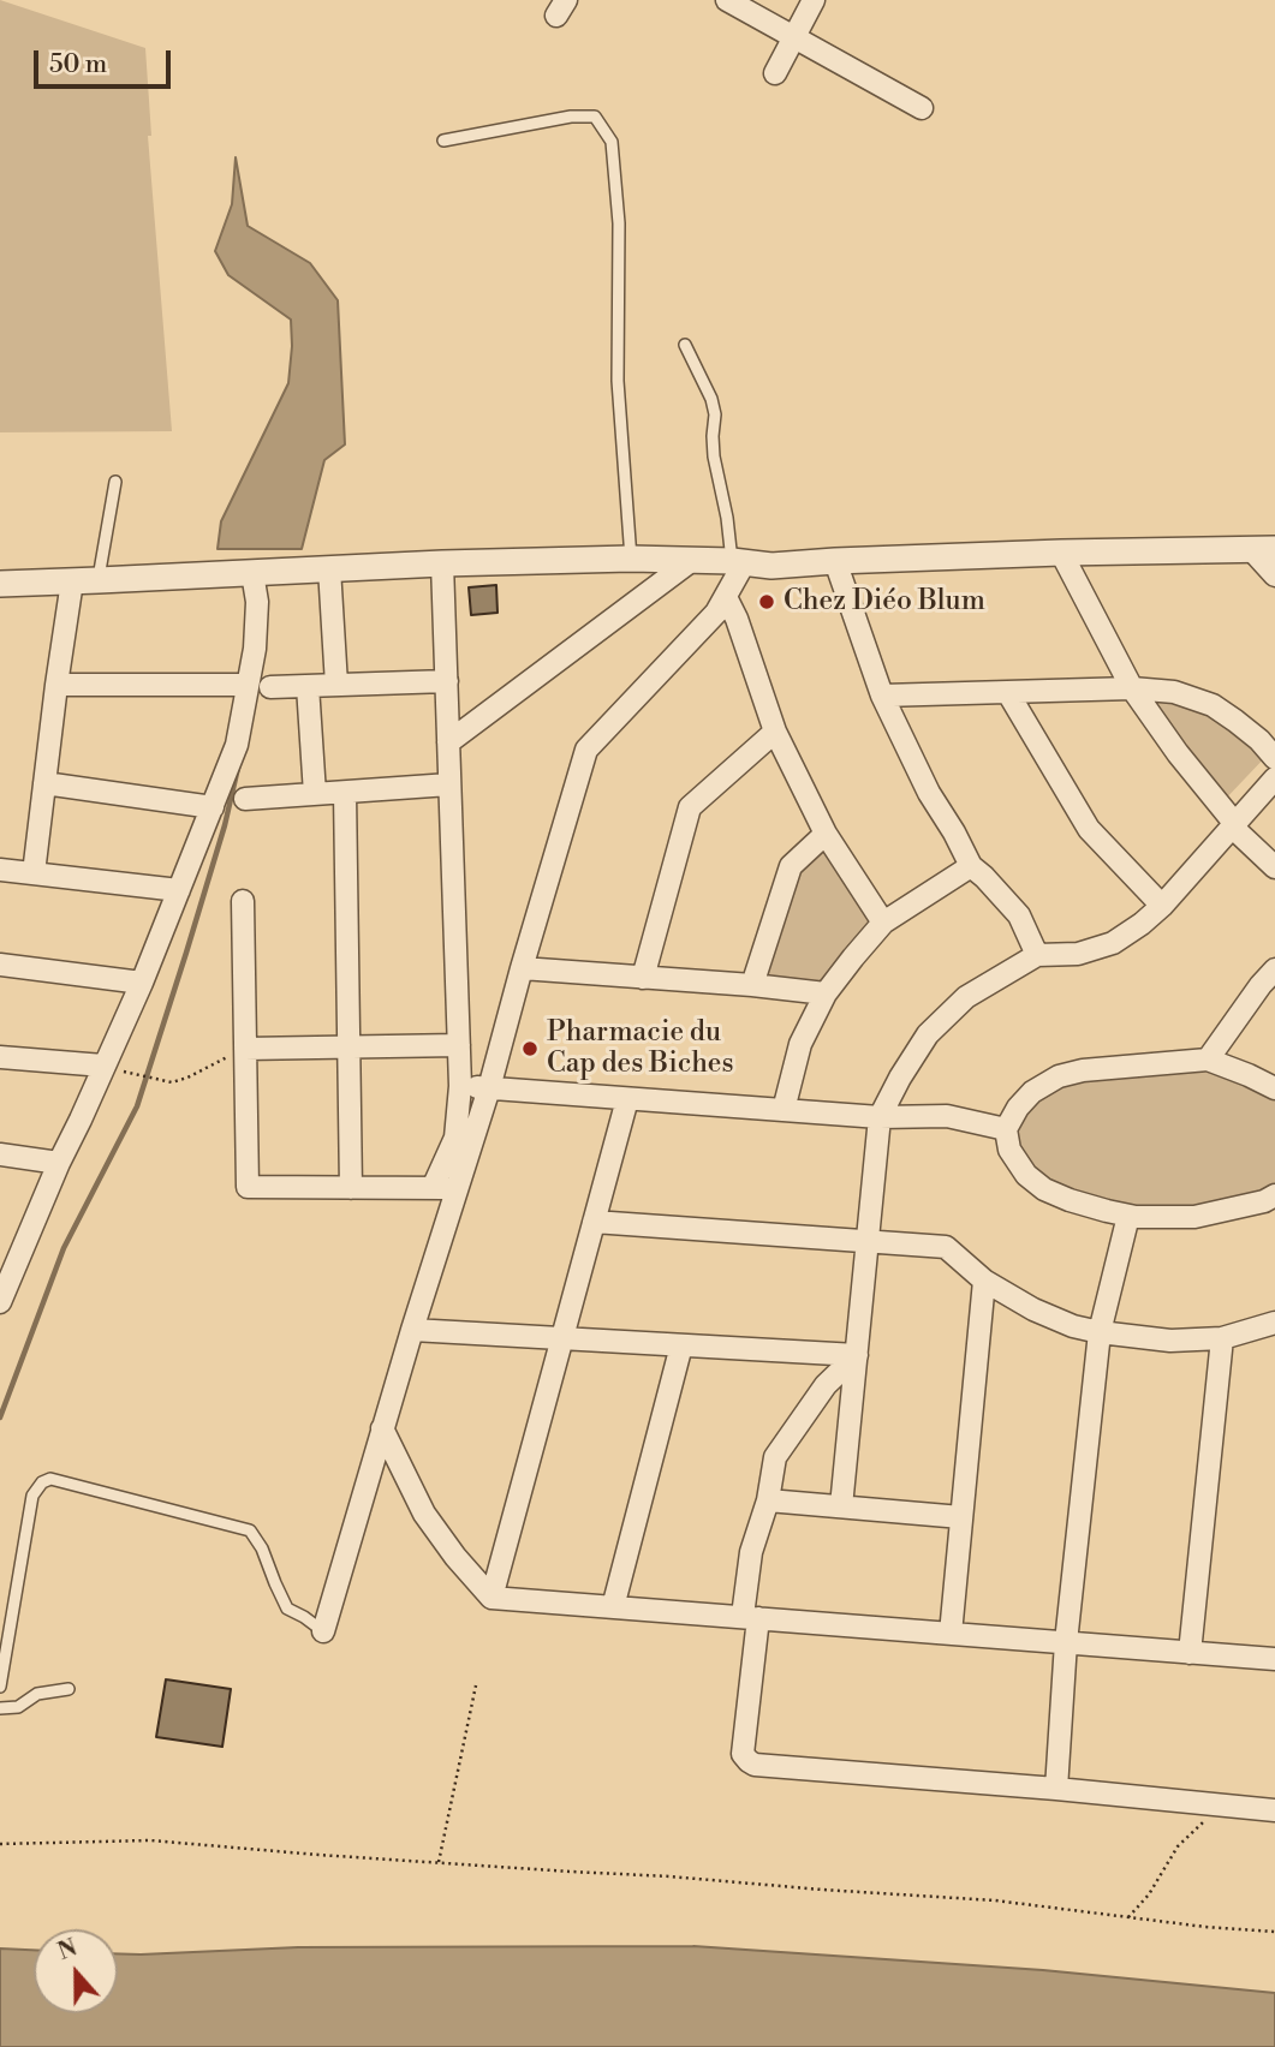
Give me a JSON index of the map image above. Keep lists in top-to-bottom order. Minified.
{"places":["Chez Diéo Blum","Pharmacie du Cap des Biches"],"scale_bar":"50 m","north":"top"}
